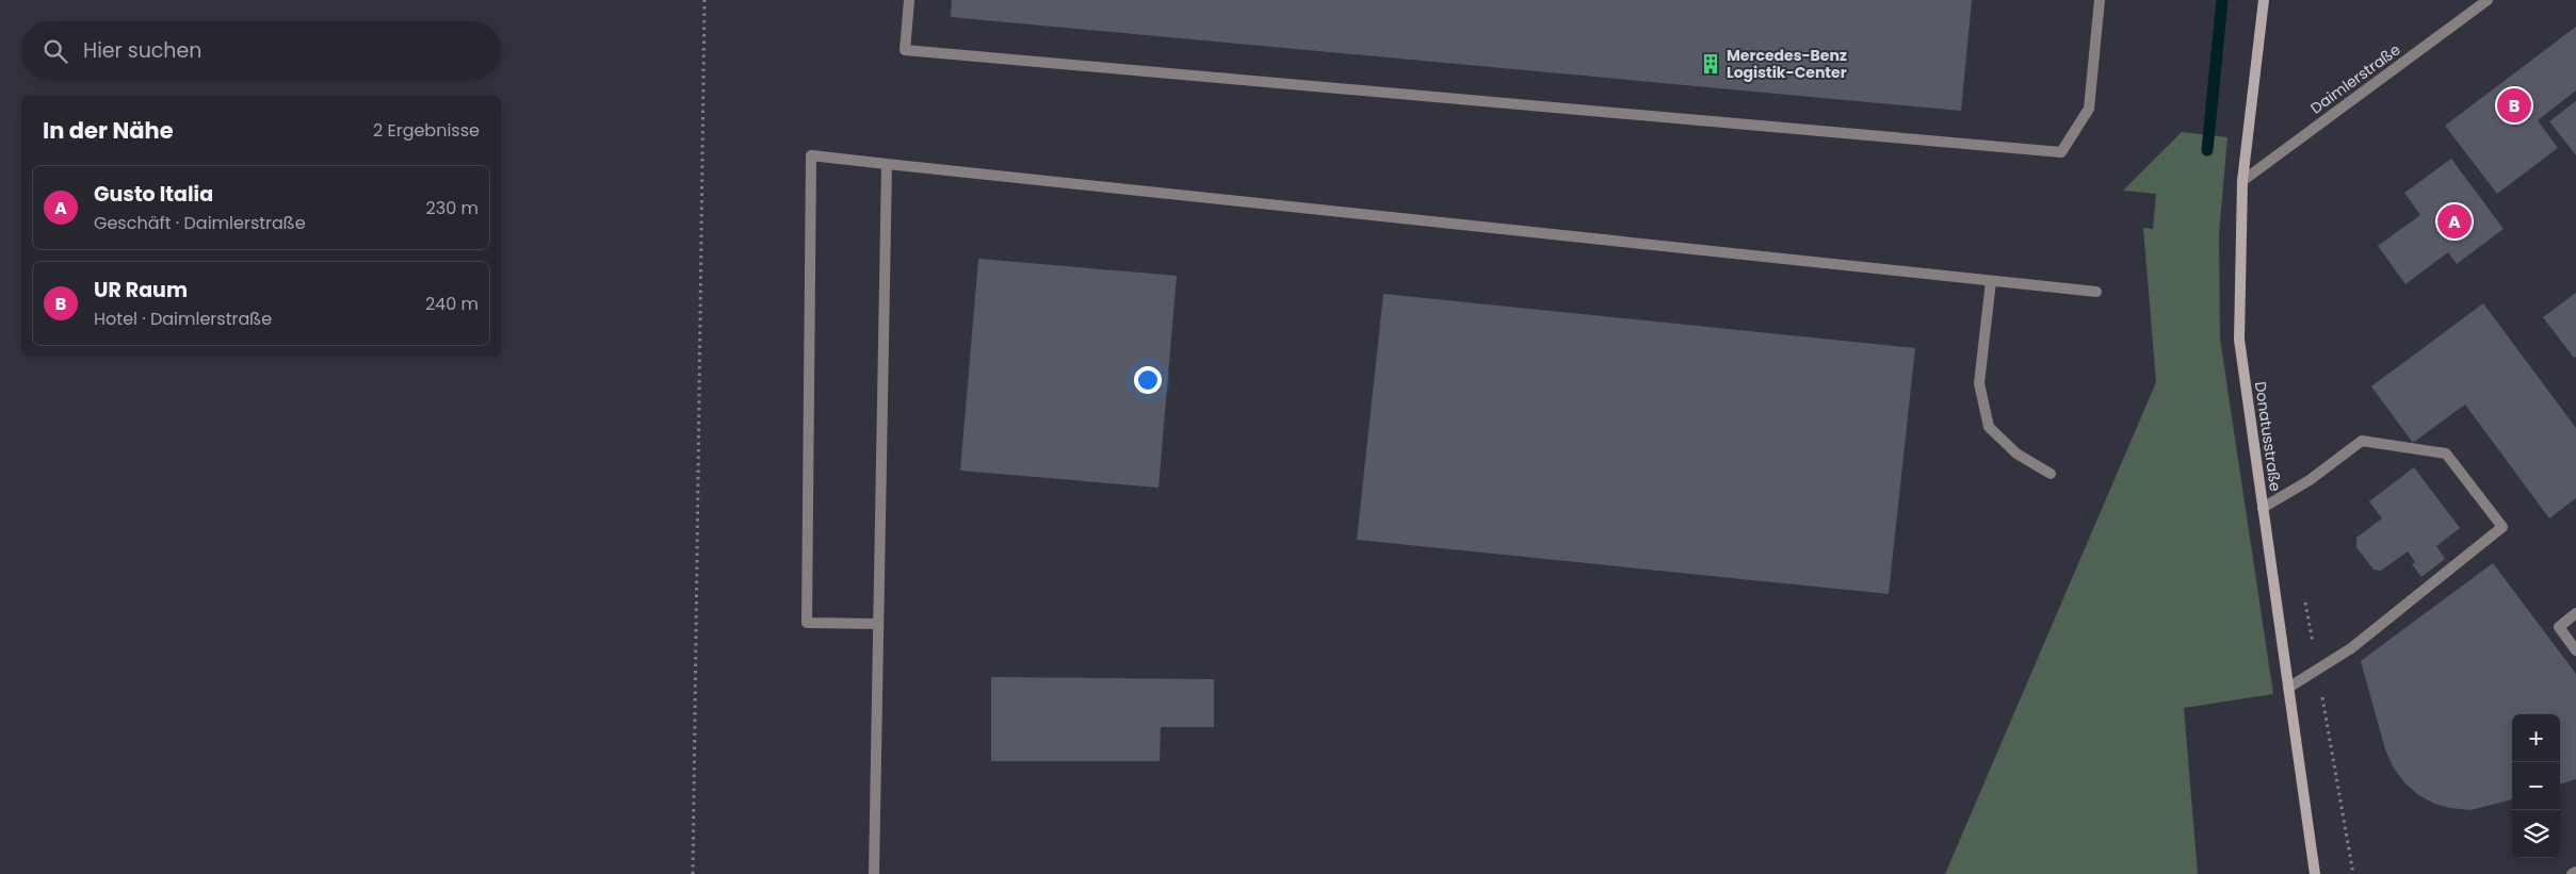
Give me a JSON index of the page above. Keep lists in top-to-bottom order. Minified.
{"streets":{"street":["Daimlerstraße","Donatusstraße"]},"crossings":[["Daimlerstraße","Donatusstraße"]],"places":{"building":["Mercedes-Benz Logistik-Center"]},"page":{"search":"Hier suchen","pins":["B","A"],"heading":["In der Nähe","2 Ergebnisse"],"list":[{"mark":"A","name":"Gusto Italia","note":"Geschäft · Daimlerstraße","value":"230 m"},{"mark":"B","name":"UR Raum","note":"Hotel · Daimlerstraße","value":"240 m"}],"map_buttons":["+","−"]}}
